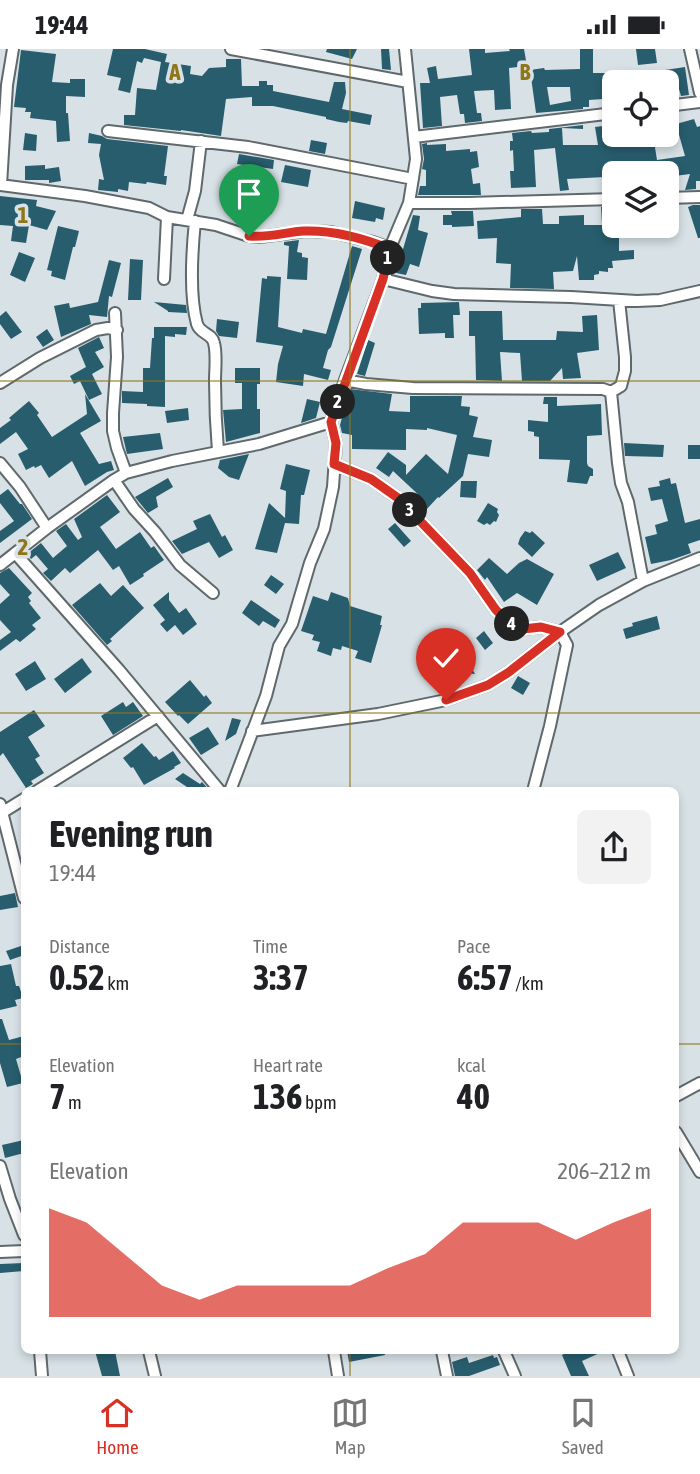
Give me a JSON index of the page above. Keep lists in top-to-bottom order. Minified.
{"page":{"status":"19:44","pins":["1","2","3","4"],"heading":["Evening run","19:44"],"stats":[["Distance","0.52 km"],["Time","3:37"],["Pace","6:57 /km"],["Elevation","7 m"],["Heart rate","136 bpm"],["kcal","40"]],"chart":["Elevation","206–212 m"],"tabs":["Home","Map","Saved"]},"grid":{"columns":["A","B"],"rows":["1","2"]}}
